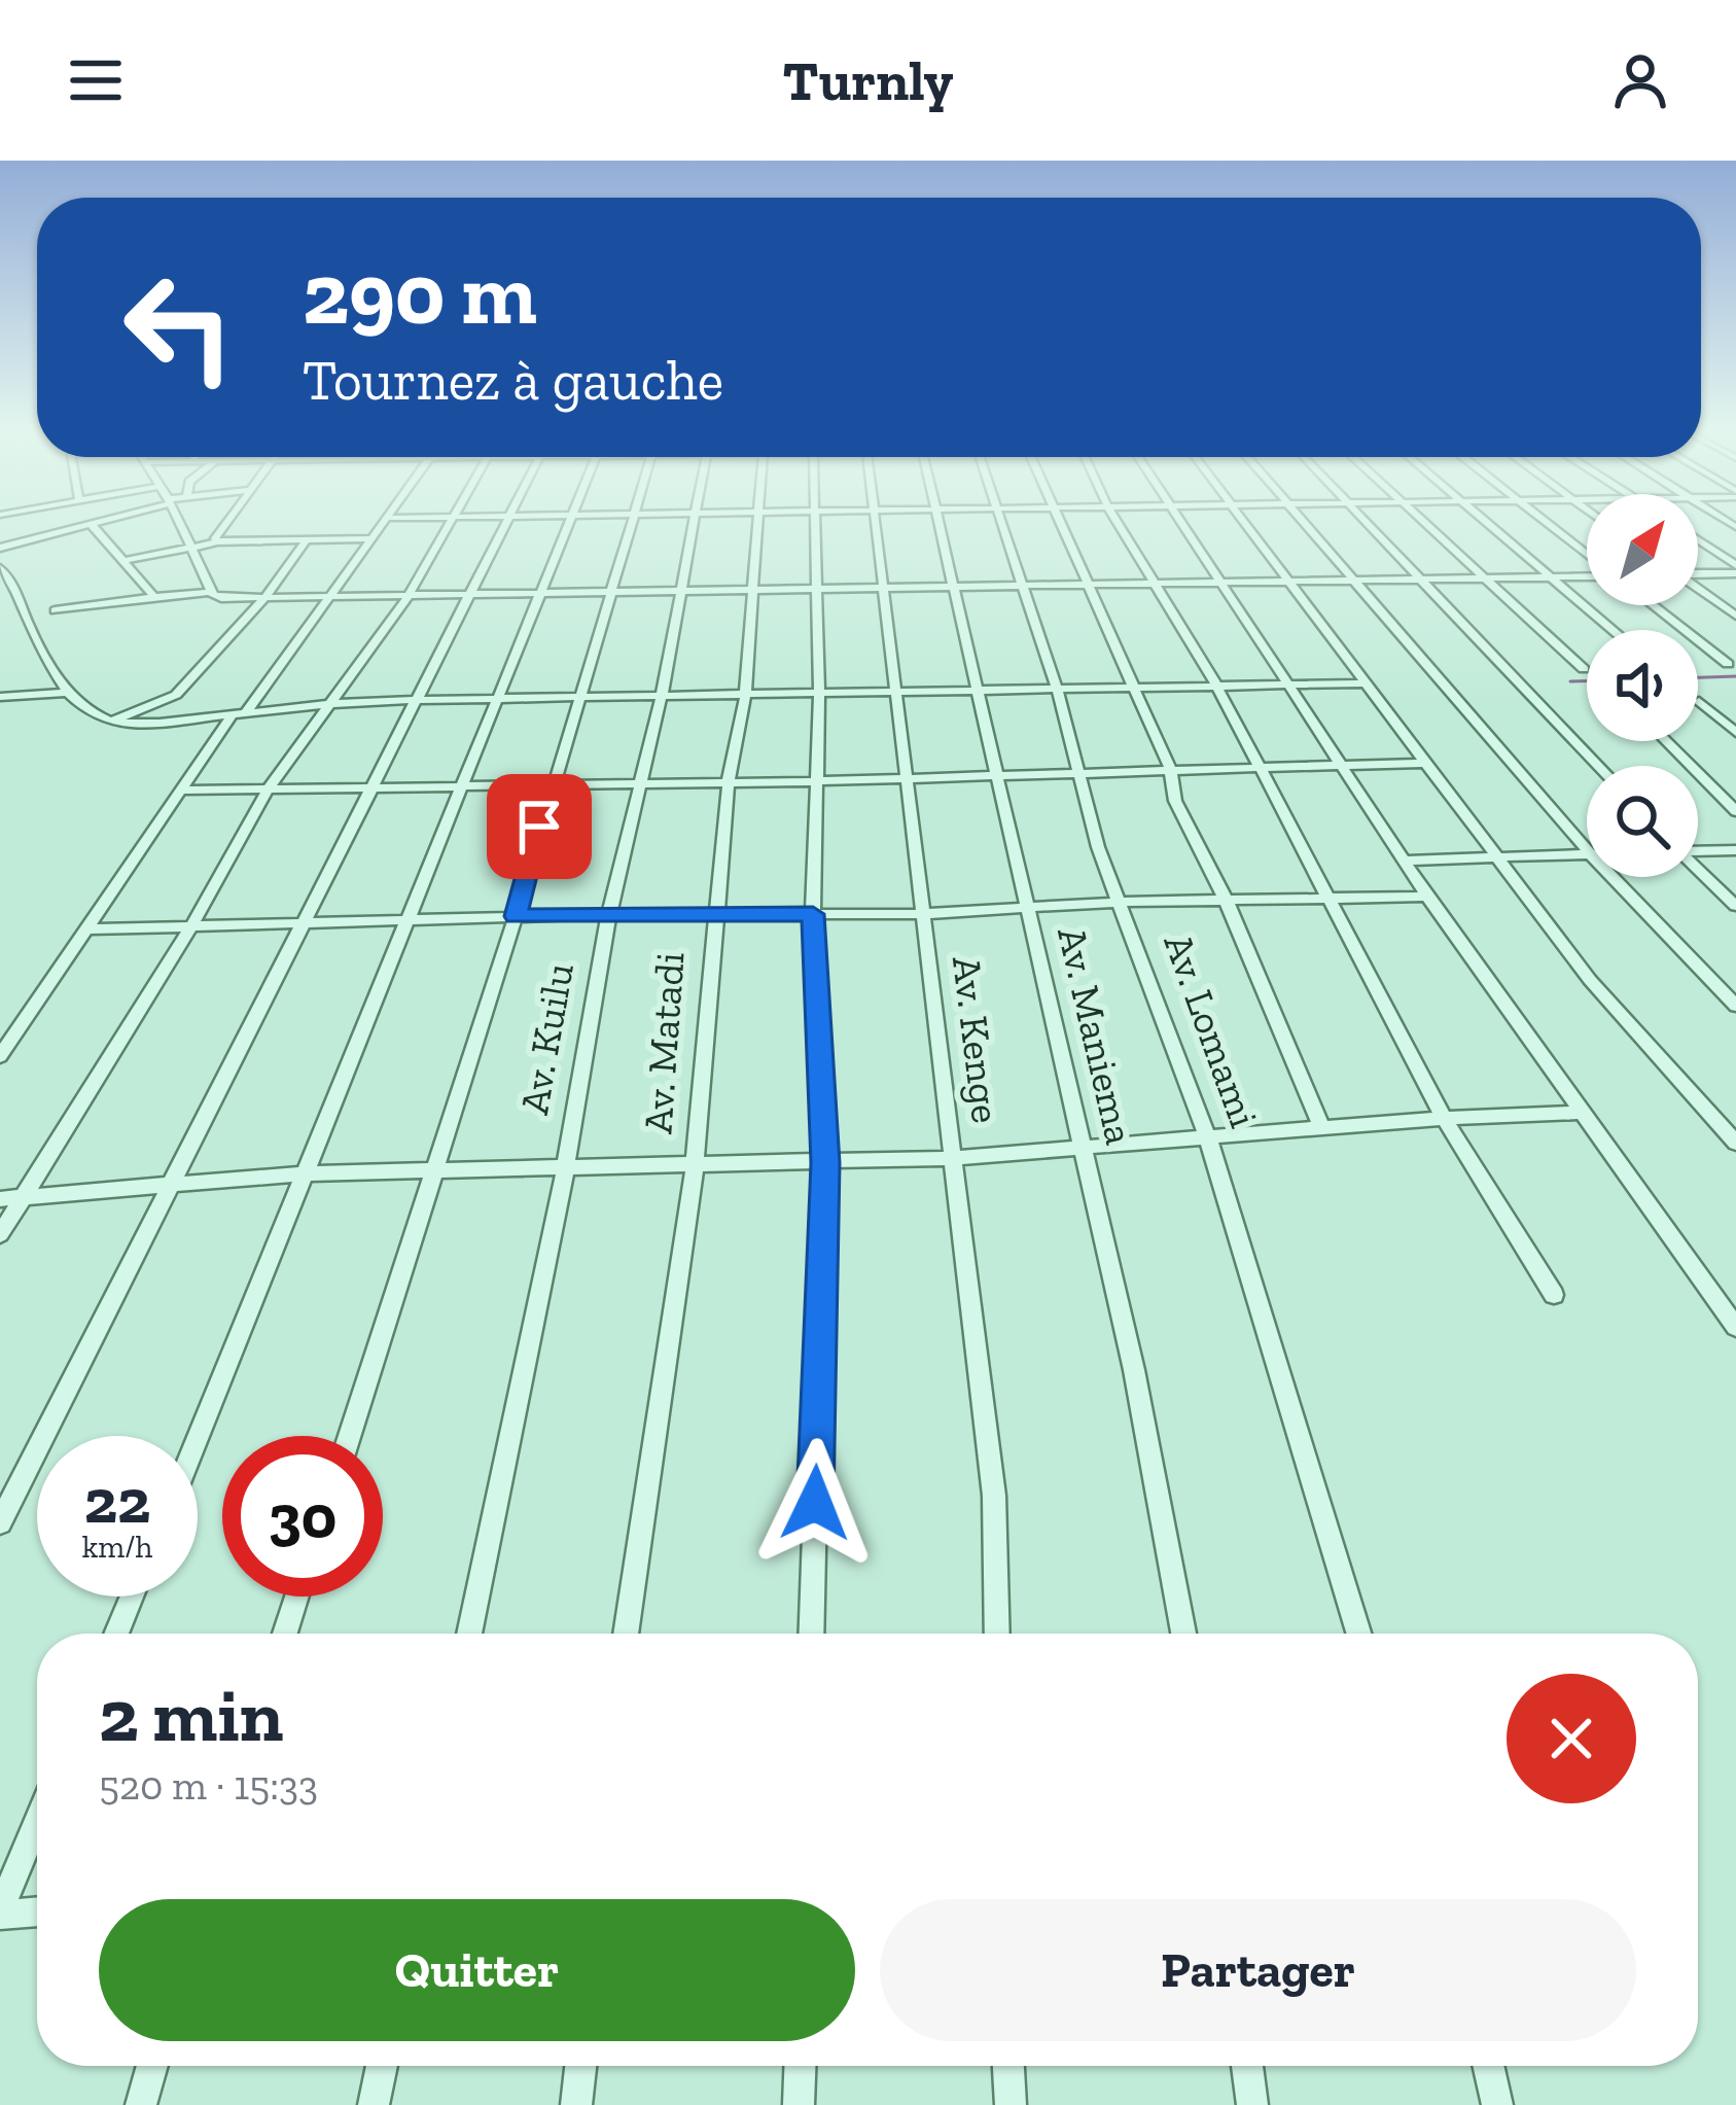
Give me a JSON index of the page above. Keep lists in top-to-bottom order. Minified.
{"streets":{"street":["Av. Lomami","Av. Maniema","Av. Kuilu","Av. Kenge","Av. Matadi"]},"north":"top right","page":{"header":"Turnly","turn":["290 m","Tournez à gauche"],"speed":"22 km/h","limit":"30","heading":["2 min","520 m · 15:33"],"buttons":["Quitter","Partager"]}}
